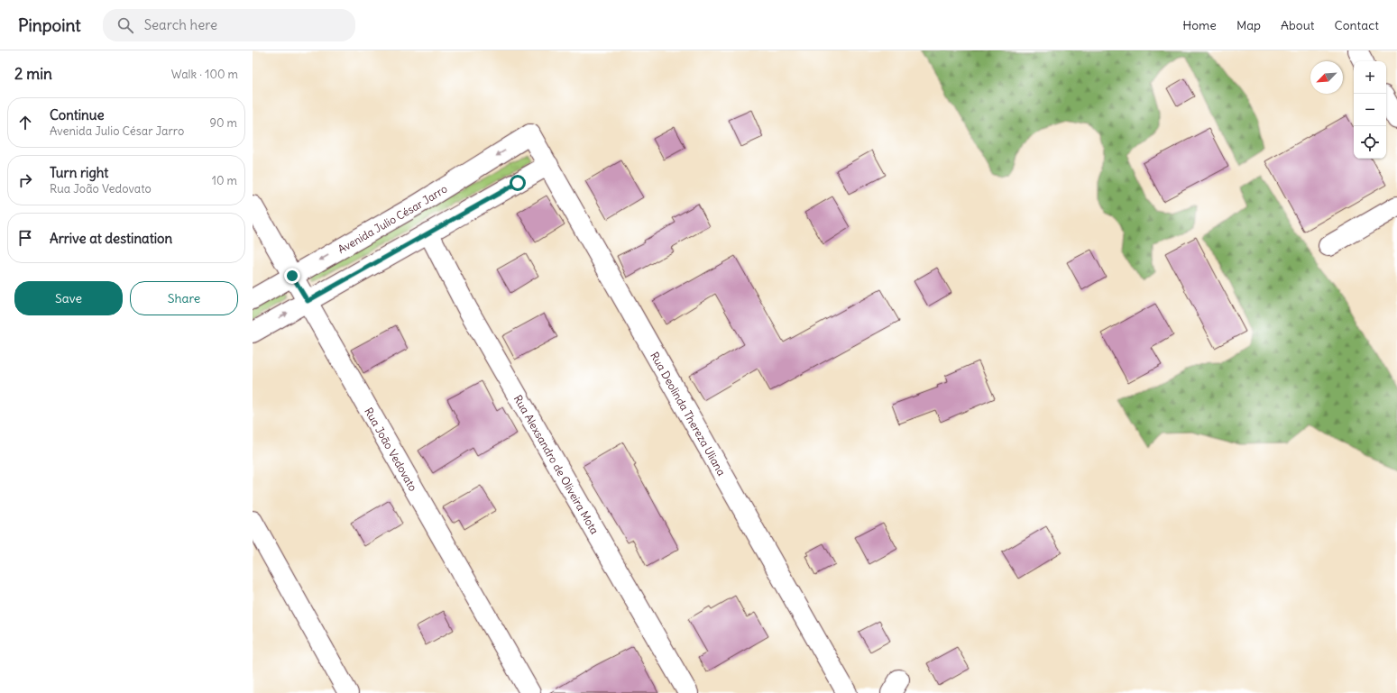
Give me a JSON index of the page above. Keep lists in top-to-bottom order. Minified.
{"streets":{"street":["Avenida Julio César Jarro","Rua Deolinda Thereza Uliana","Rua João Vedovato","Rua Alexsandro de Oliveira Mota"]},"crossings":[["Avenida Julio César Jarro","Rua Deolinda Thereza Uliana"],["Avenida Julio César Jarro","Rua João Vedovato"]],"north":"bottom left","page":{"header":"Pinpoint","search":"Search here","nav":["Home","Map","About","Contact"],"heading":["2 min","Walk · 100 m"],"map_buttons":["+","−"],"list":[["Continue","Avenida Julio César Jarro","90 m"],["Turn right","Rua João Vedovato","10 m"],"Arrive at destination"],"buttons":["Save","Share"]}}
